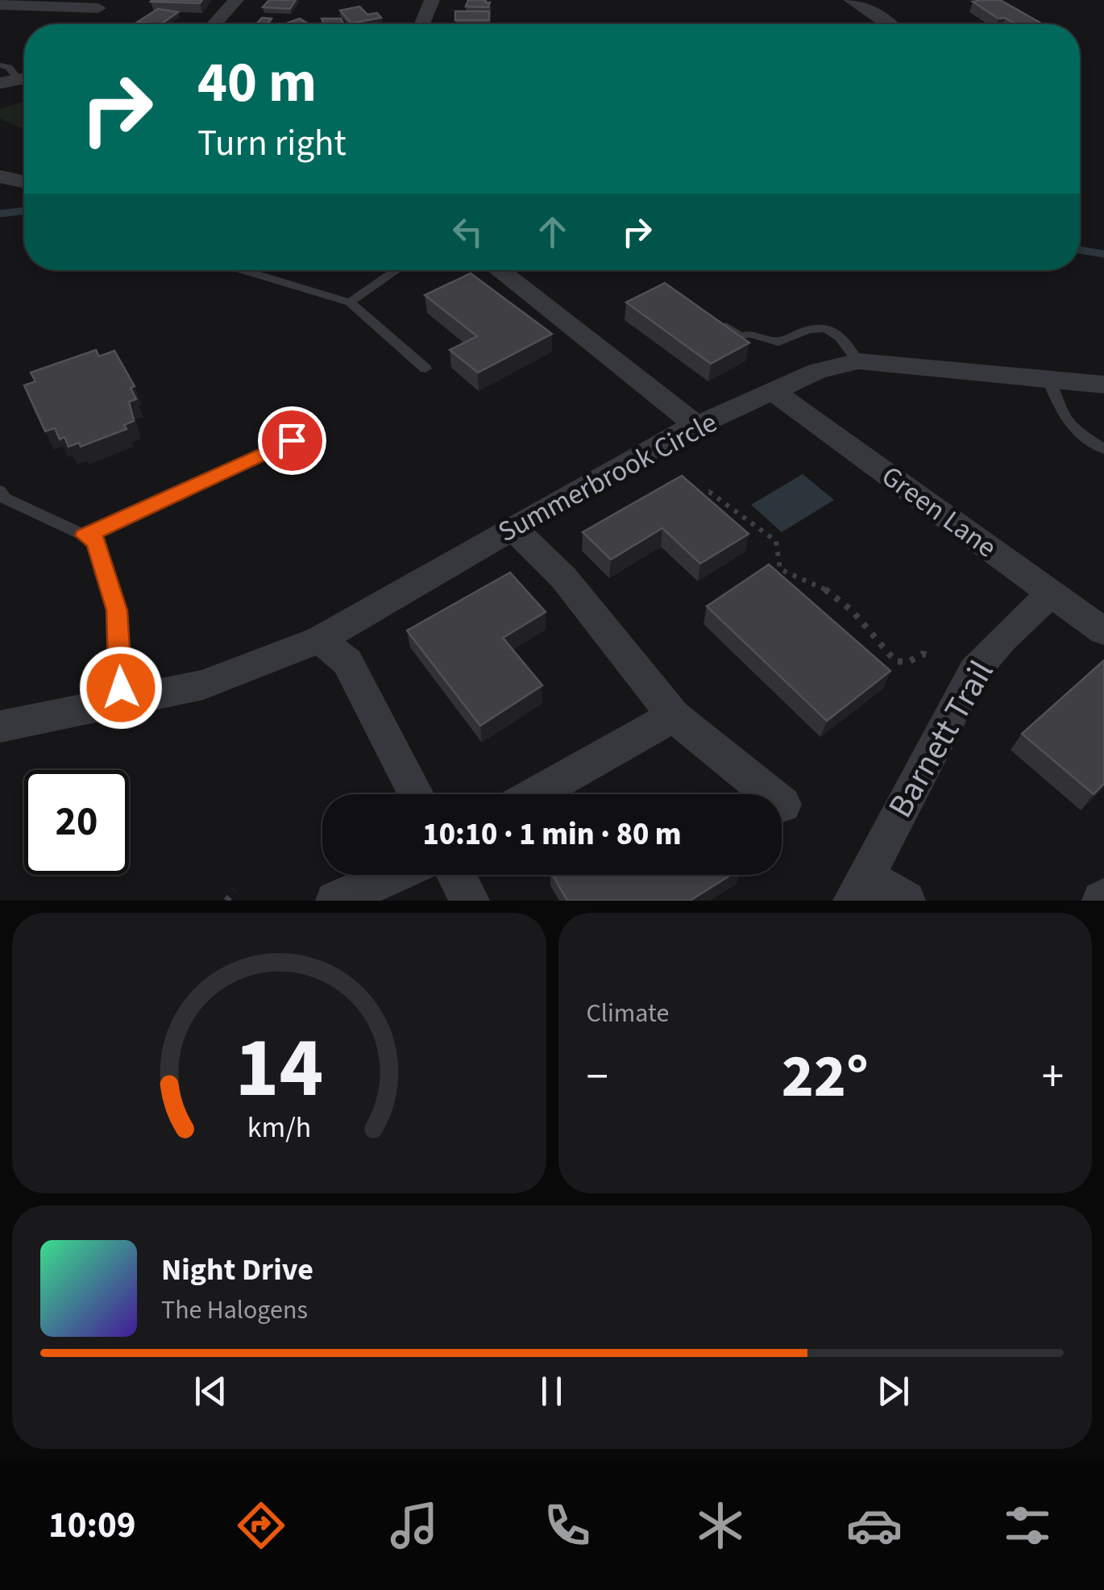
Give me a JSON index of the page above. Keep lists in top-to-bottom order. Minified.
{"streets":{"street":["Summerbrook Circle","Green Lane","Barnett Trail"]},"crossings":[["Summerbrook Circle","Green Lane"],["Green Lane","Barnett Trail"]],"page":{"turn":["40 m","Turn right"],"limit":"20","trip":"10:10 · 1 min · 80 m","tile":"Climate","heat":["−","22°","+"],"song":["Night Drive","The Halogens"],"tabs":"10:09","gauge":["14","km/h"]}}
